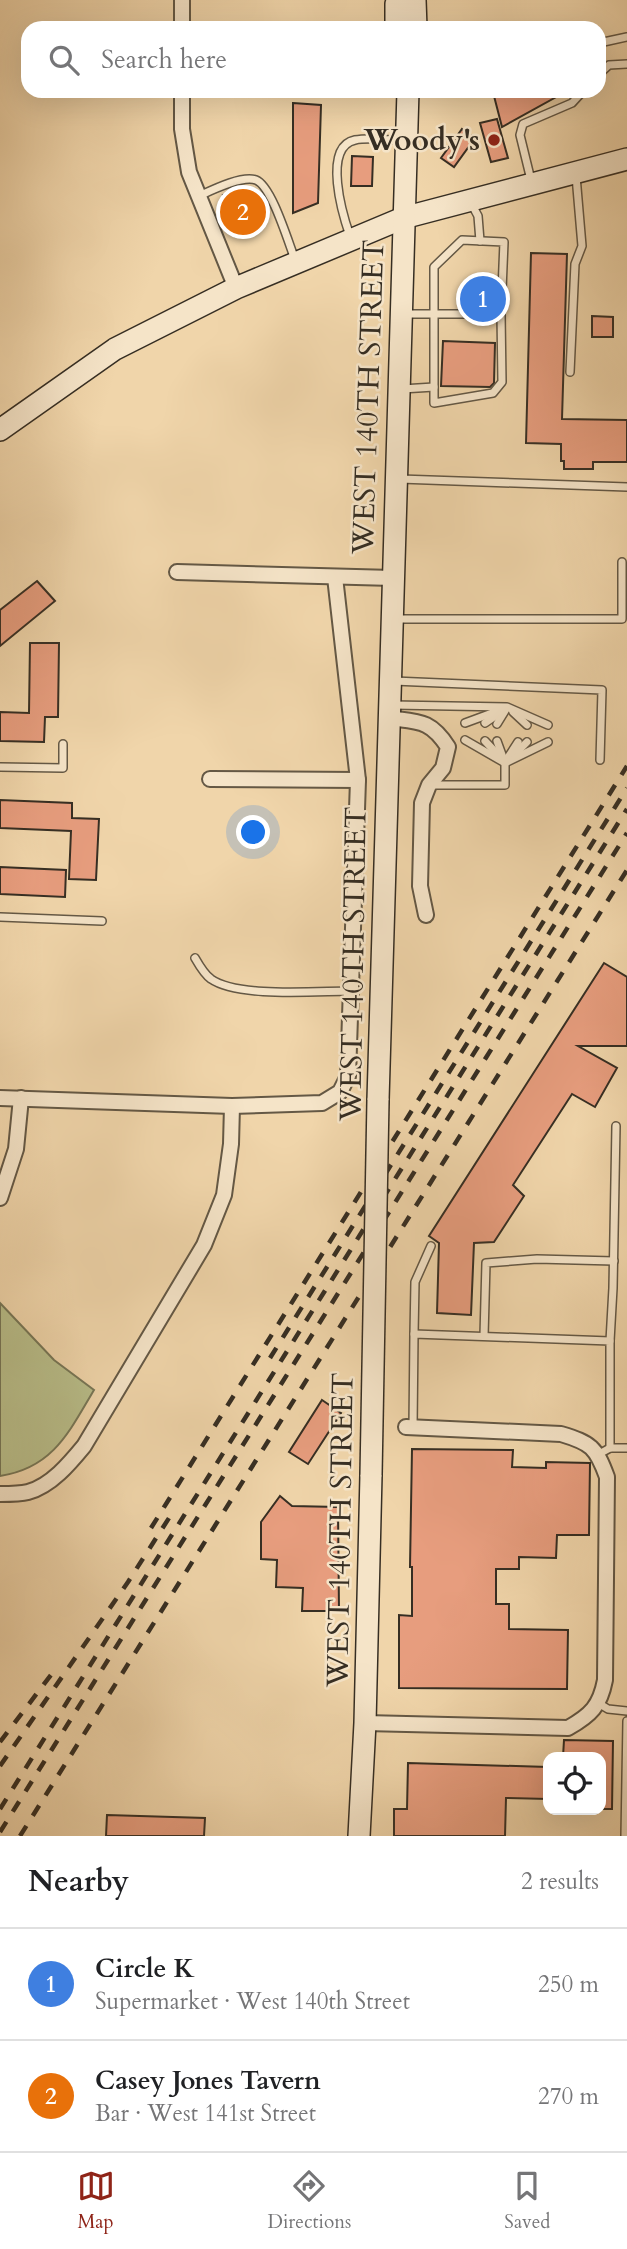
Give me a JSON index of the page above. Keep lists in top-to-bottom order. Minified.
{"streets":{"main road":["WEST 140TH STREET"]},"places":["Woody's"],"page":{"search":"Search here","pins":["2","1"],"heading":["Nearby","2 results"],"list":[{"mark":"1","name":"Circle K","note":"Supermarket · West 140th Street","value":"250 m"},{"mark":"2","name":"Casey Jones Tavern","note":"Bar · West 141st Street","value":"270 m"}],"nav":["Map","Directions","Saved"]}}
